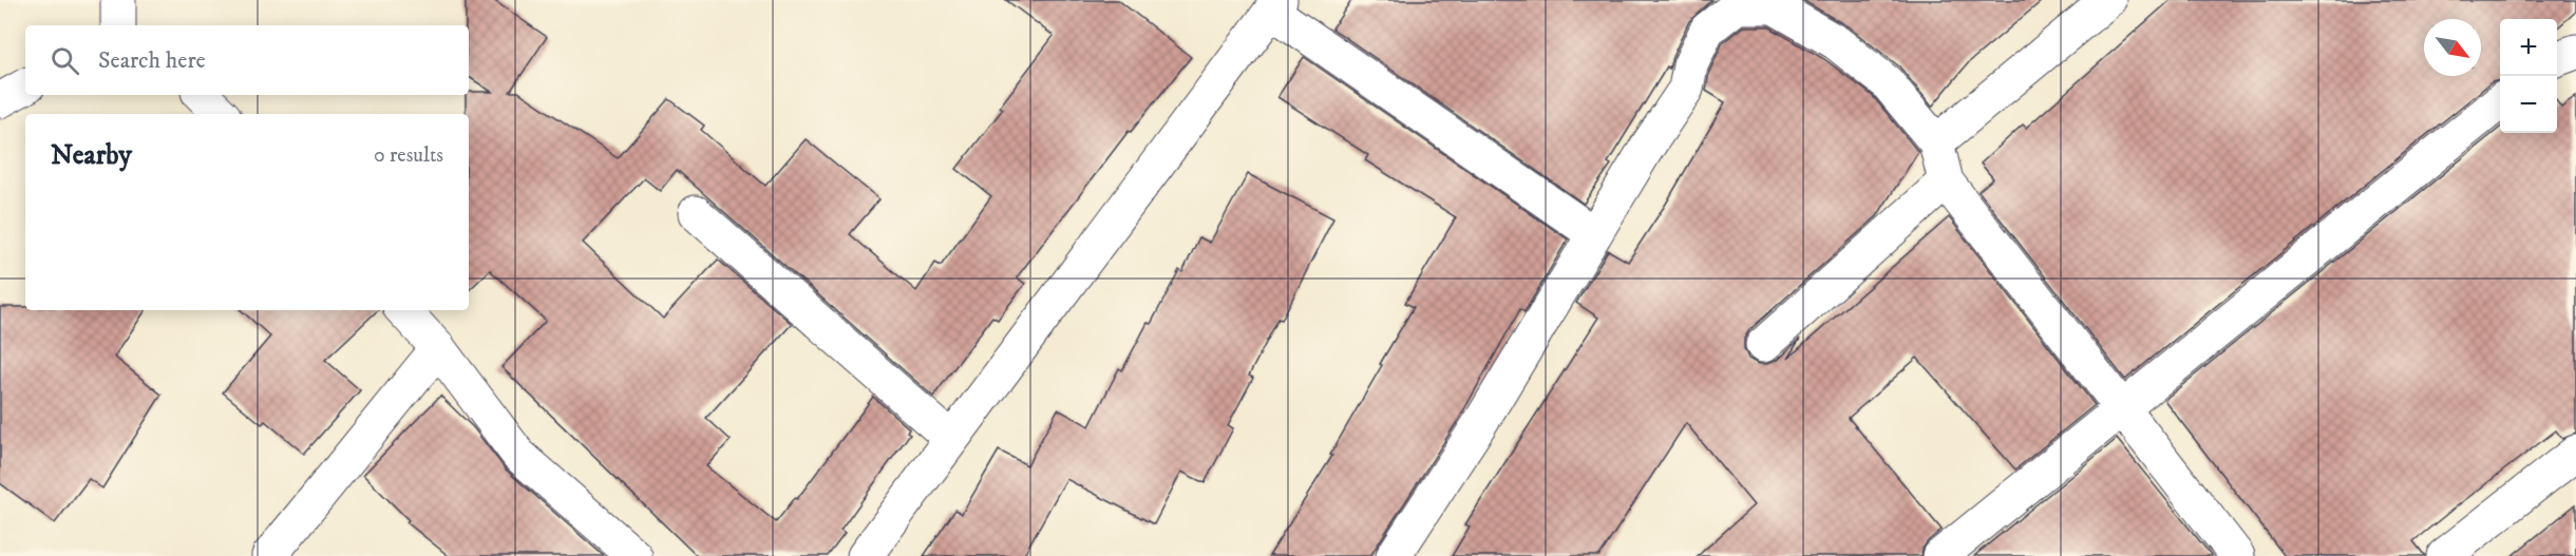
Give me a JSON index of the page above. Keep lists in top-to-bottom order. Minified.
{"north":"bottom right","page":{"map_buttons":["+","−"],"search":"Search here","heading":["Nearby","0 results"]}}
